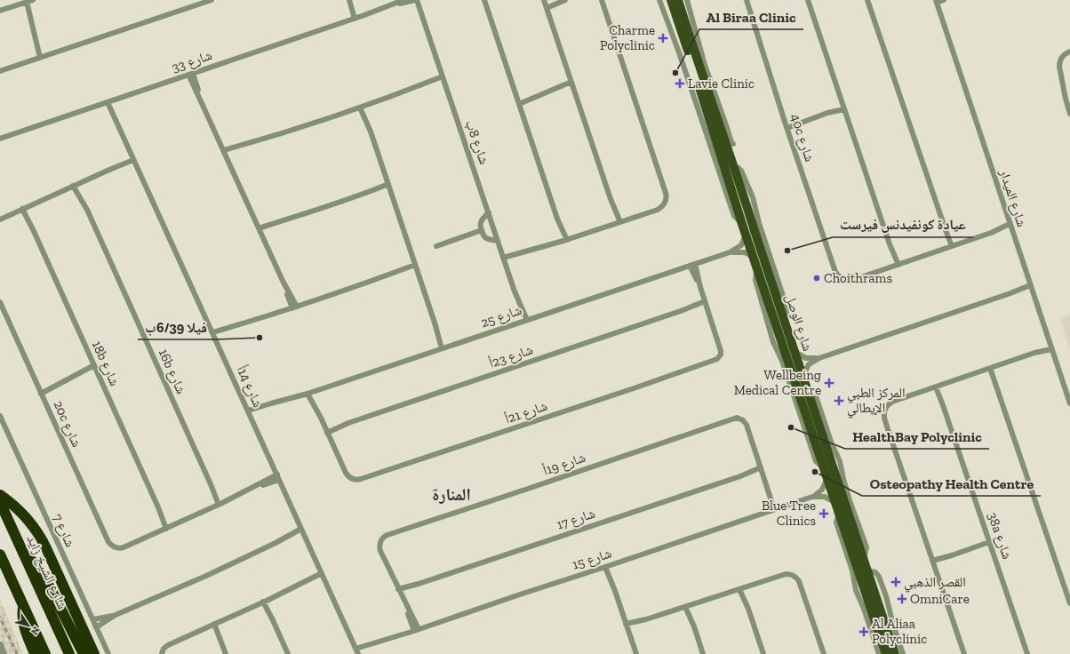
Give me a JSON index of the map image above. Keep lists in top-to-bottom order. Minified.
{"streets":{"highway":["شارع الشيخ زايد"],"main road":["شارع الوصل"],"street":["شارع 33","40c شارع","شارع 8ب","شارع الميدار","شارع 25","شارع 23أ","18b شارع","16b شارع","شارع 14أ","شارع 21أ","20c شارع","شارع 19أ","شارع 17","شارع 7","38a شارع","شارع 15"]},"crossings":[["شارع 33","شارع 8ب"],["شارع 33","شارع 14أ"],["شارع 8ب","شارع 25"],["شارع 25","شارع الوصل"],["شارع 25","شارع 14أ"],["شارع الوصل","شارع 15"],["شارع 23أ","شارع 21أ"],["18b شارع","20c شارع"],["شارع 14أ","شارع 15"],["شارع 19أ","شارع 17"]],"districts":["المنارة"],"places":{"health":["Charme Polyclinic","Lavie Clinic","Wellbeing Medical Centre","المركز الطبي الإيطالي","Blue Tree Clinics","القصر الذهبي","OmniCare","Al Aliaa Polyclinic"],"other":["Al Biraa Clinic","عيادة كونفيدنس فيرست","Choithrams","فيلا 6/39ب","HealthBay Polyclinic","Osteopathy Health Centre"]},"north":"bottom right"}
